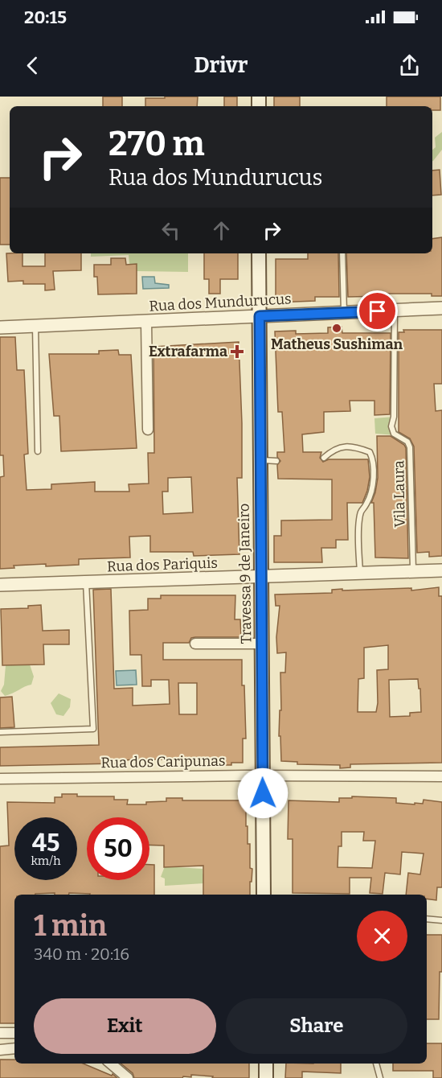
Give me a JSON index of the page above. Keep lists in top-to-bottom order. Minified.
{"streets":{"main road":["Travessa 9 de Janeiro"],"street":["Rua dos Mundurucus","Rua dos Pariquis","Rua dos Caripunas"],"lane":["Vila Laura"]},"crossings":[["Rua dos Mundurucus","Vila Laura"],["Rua dos Mundurucus","Travessa 9 de Janeiro"],["Vila Laura","Rua dos Pariquis"],["Rua dos Pariquis","Travessa 9 de Janeiro"],["Travessa 9 de Janeiro","Rua dos Caripunas"]],"places":{"other":["Matheus Sushiman"],"health":["Extrafarma"]},"page":{"status":"20:15","header":"Drivr","turn":["270 m","Rua dos Mundurucus"],"speed":"45 km/h","limit":"50","heading":["1 min","340 m · 20:16"],"buttons":["Exit","Share"]}}
